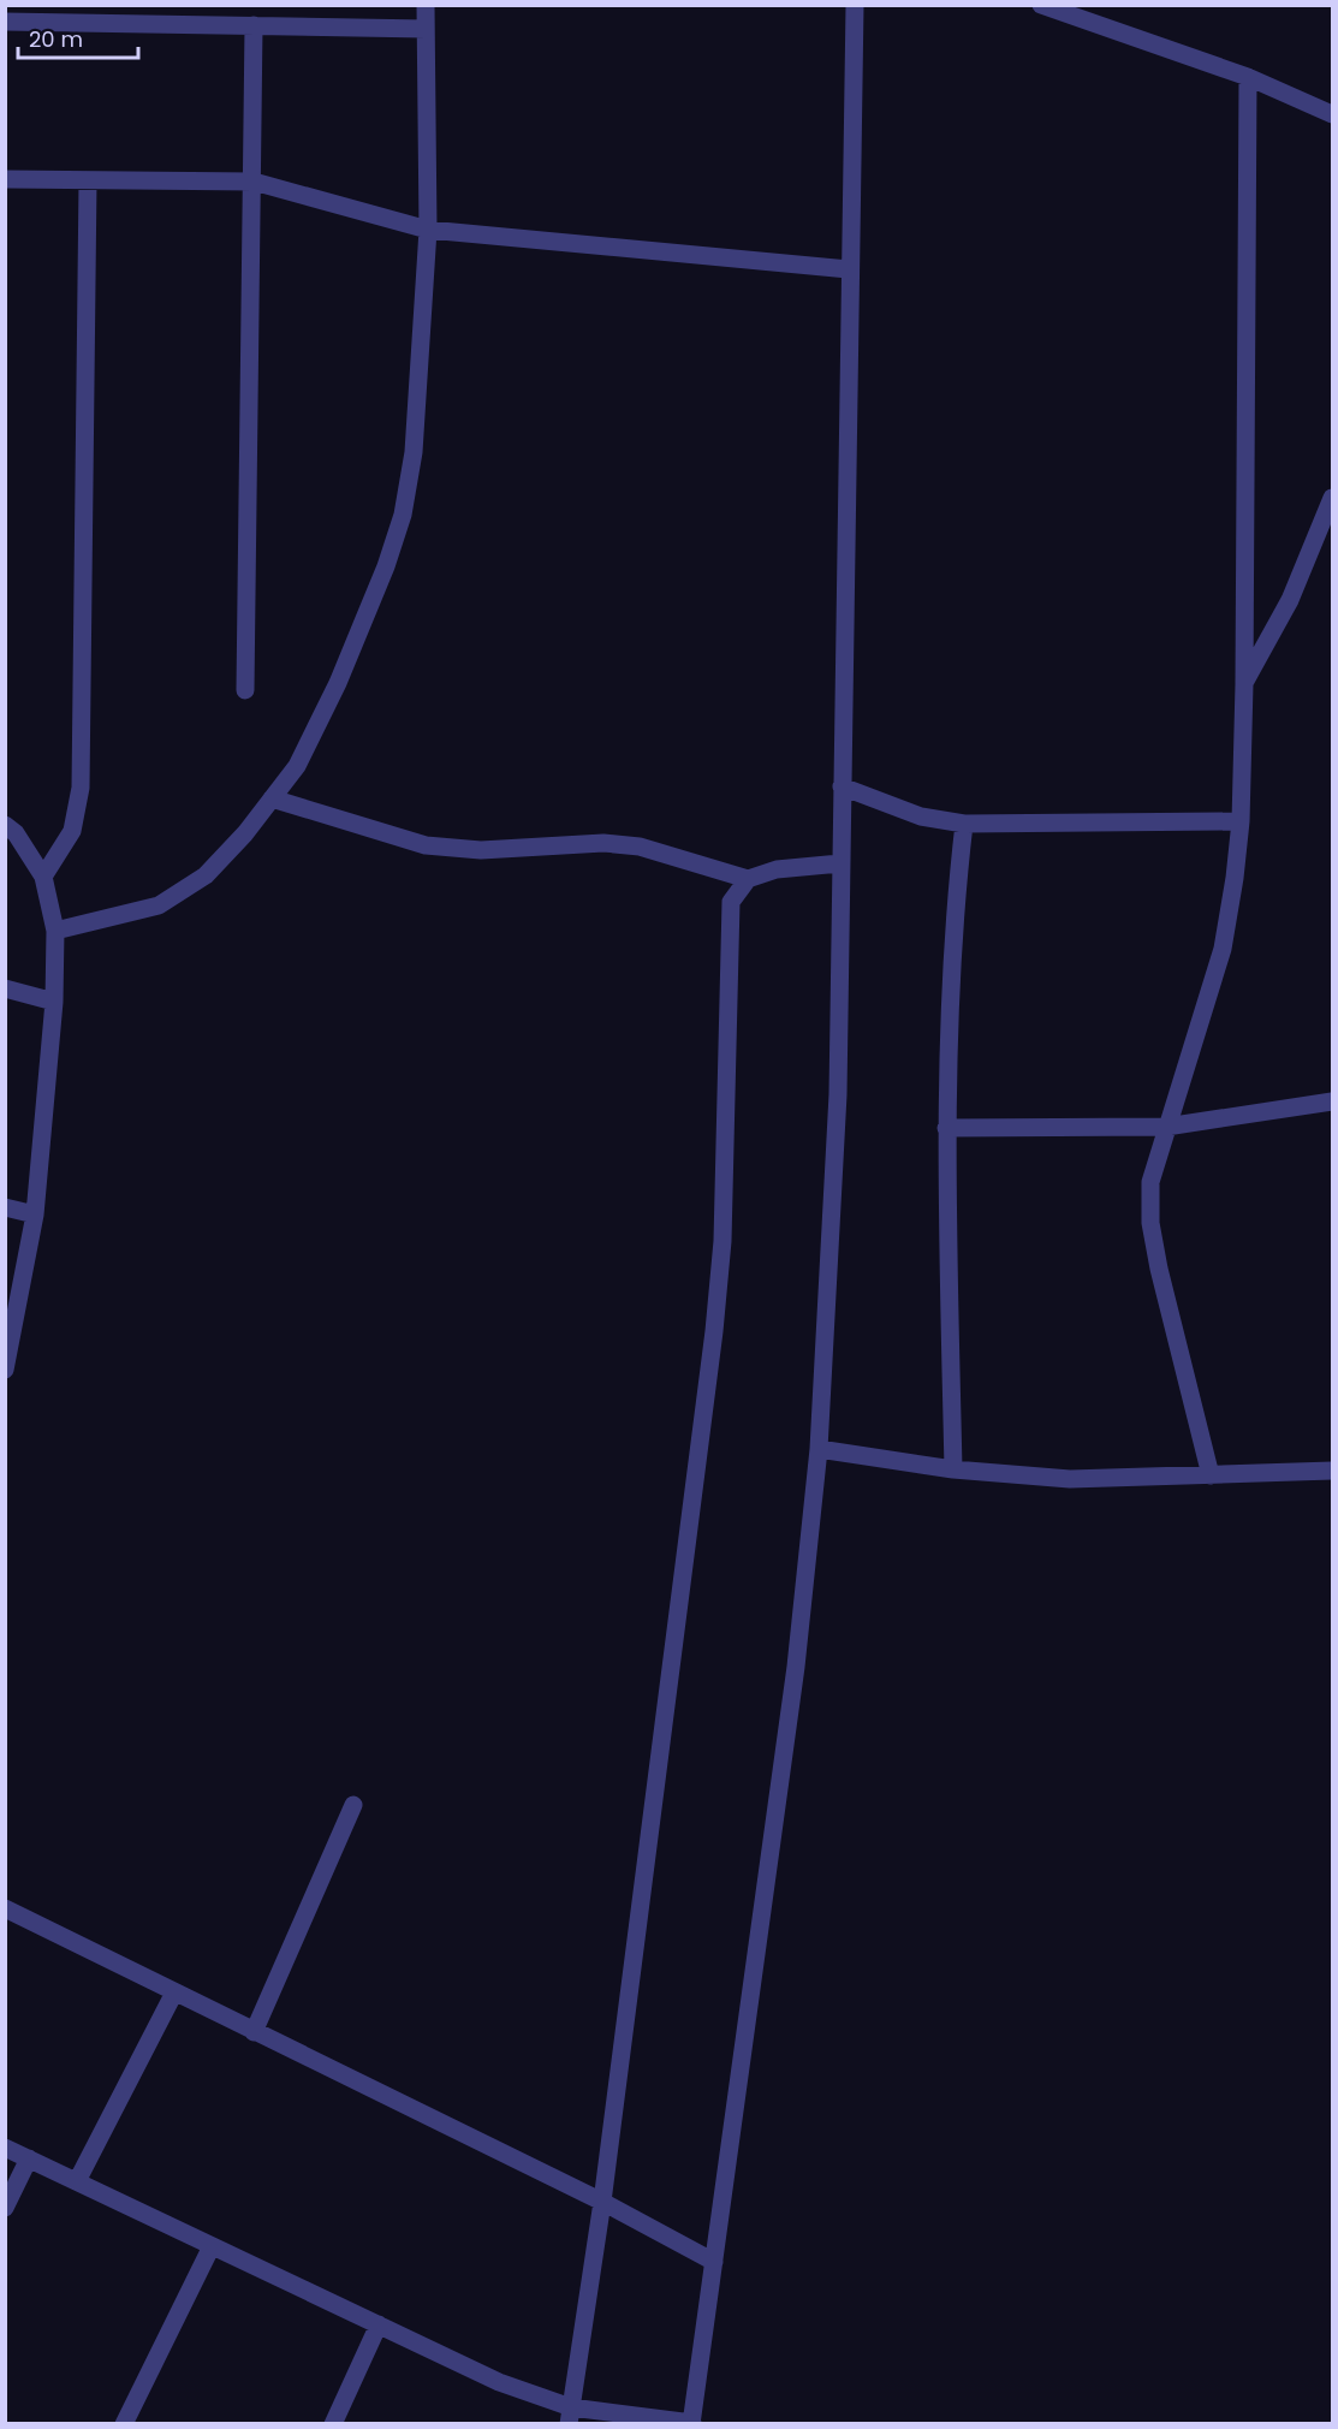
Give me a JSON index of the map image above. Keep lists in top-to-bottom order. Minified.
{"scale_bar":"20 m"}
